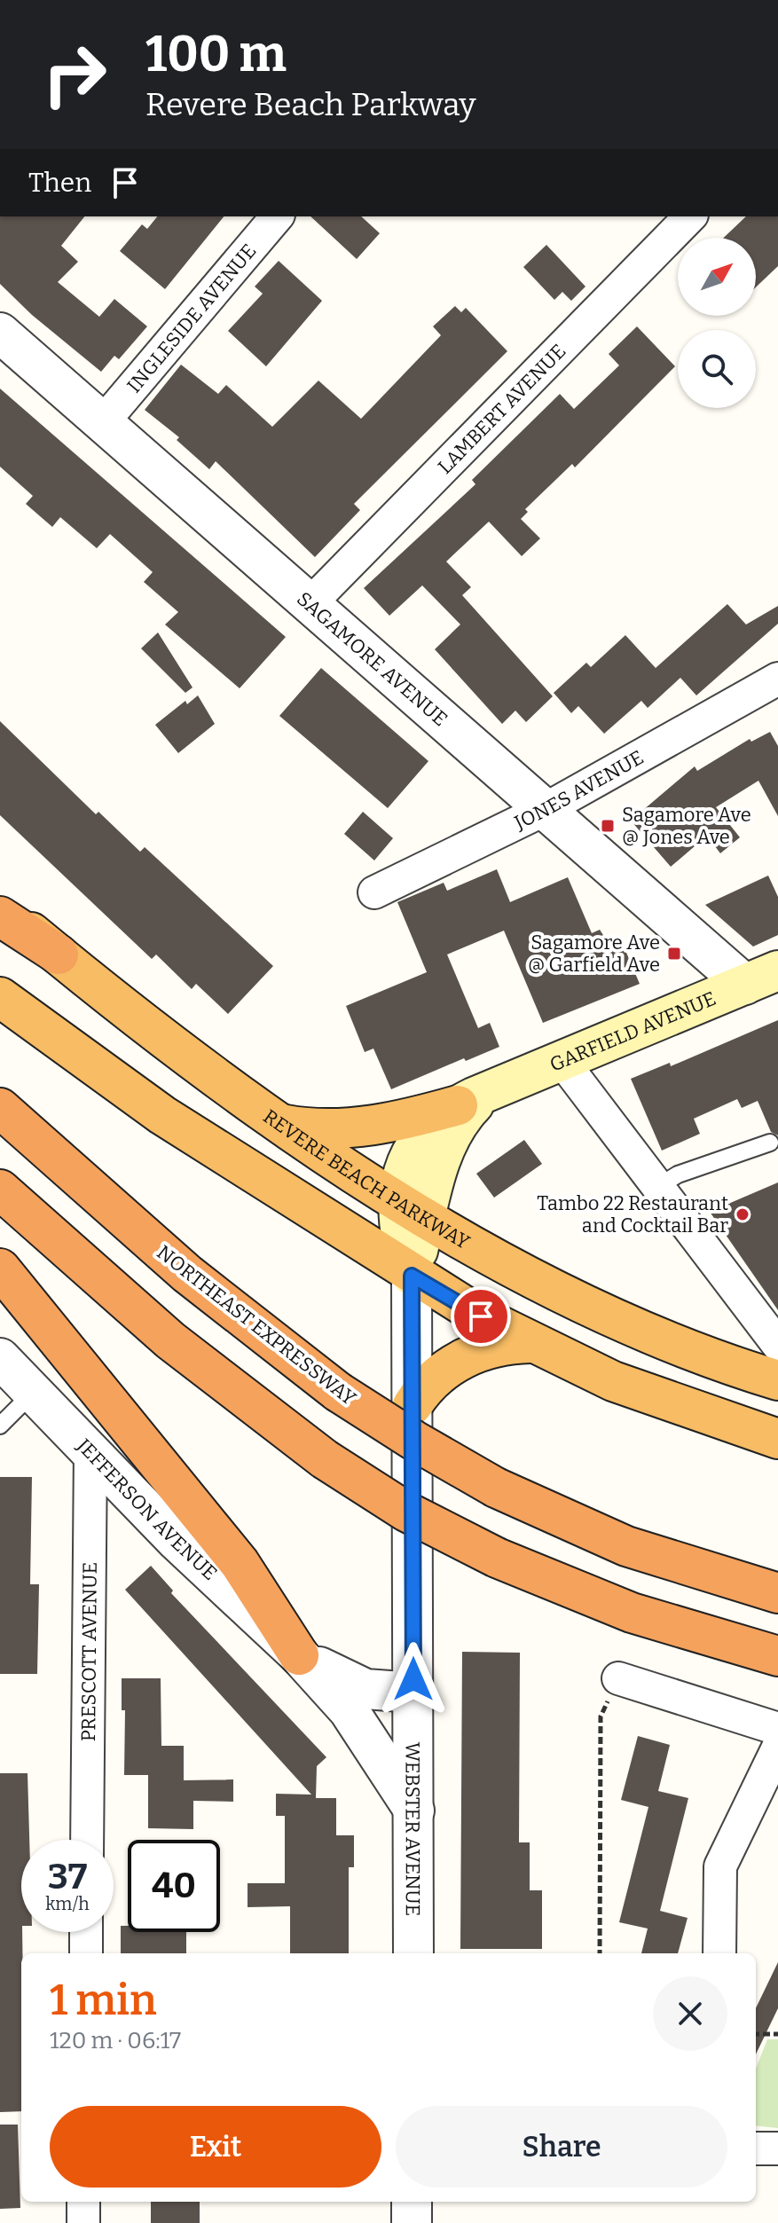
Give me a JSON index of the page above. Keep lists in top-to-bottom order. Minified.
{"streets":{"highway":["REVERE BEACH PARKWAY","NORTHEAST EXPRESSWAY"],"main road":["GARFIELD AVENUE"],"street":["INGLESIDE AVENUE","LAMBERT AVENUE","SAGAMORE AVENUE","JONES AVENUE","JEFFERSON AVENUE","PRESCOTT AVENUE","WEBSTER AVENUE"]},"crossings":[["INGLESIDE AVENUE","SAGAMORE AVENUE"],["LAMBERT AVENUE","SAGAMORE AVENUE"],["SAGAMORE AVENUE","JONES AVENUE"],["SAGAMORE AVENUE","GARFIELD AVENUE"],["GARFIELD AVENUE","REVERE BEACH PARKWAY"],["GARFIELD AVENUE","WEBSTER AVENUE"],["JEFFERSON AVENUE","PRESCOTT AVENUE"],["JEFFERSON AVENUE","WEBSTER AVENUE"]],"places":{"transit":["Sagamore Ave @ Jones Ave","Sagamore Ave @ Garfield Ave"],"other":["Tambo 22 Restaurant and Cocktail Bar"]},"north":"top right","page":{"turn":["100 m","Revere Beach Parkway"],"then":"Then","speed":"37 km/h","limit":"40","heading":["1 min","120 m · 06:17"],"buttons":["Exit","Share"]}}
